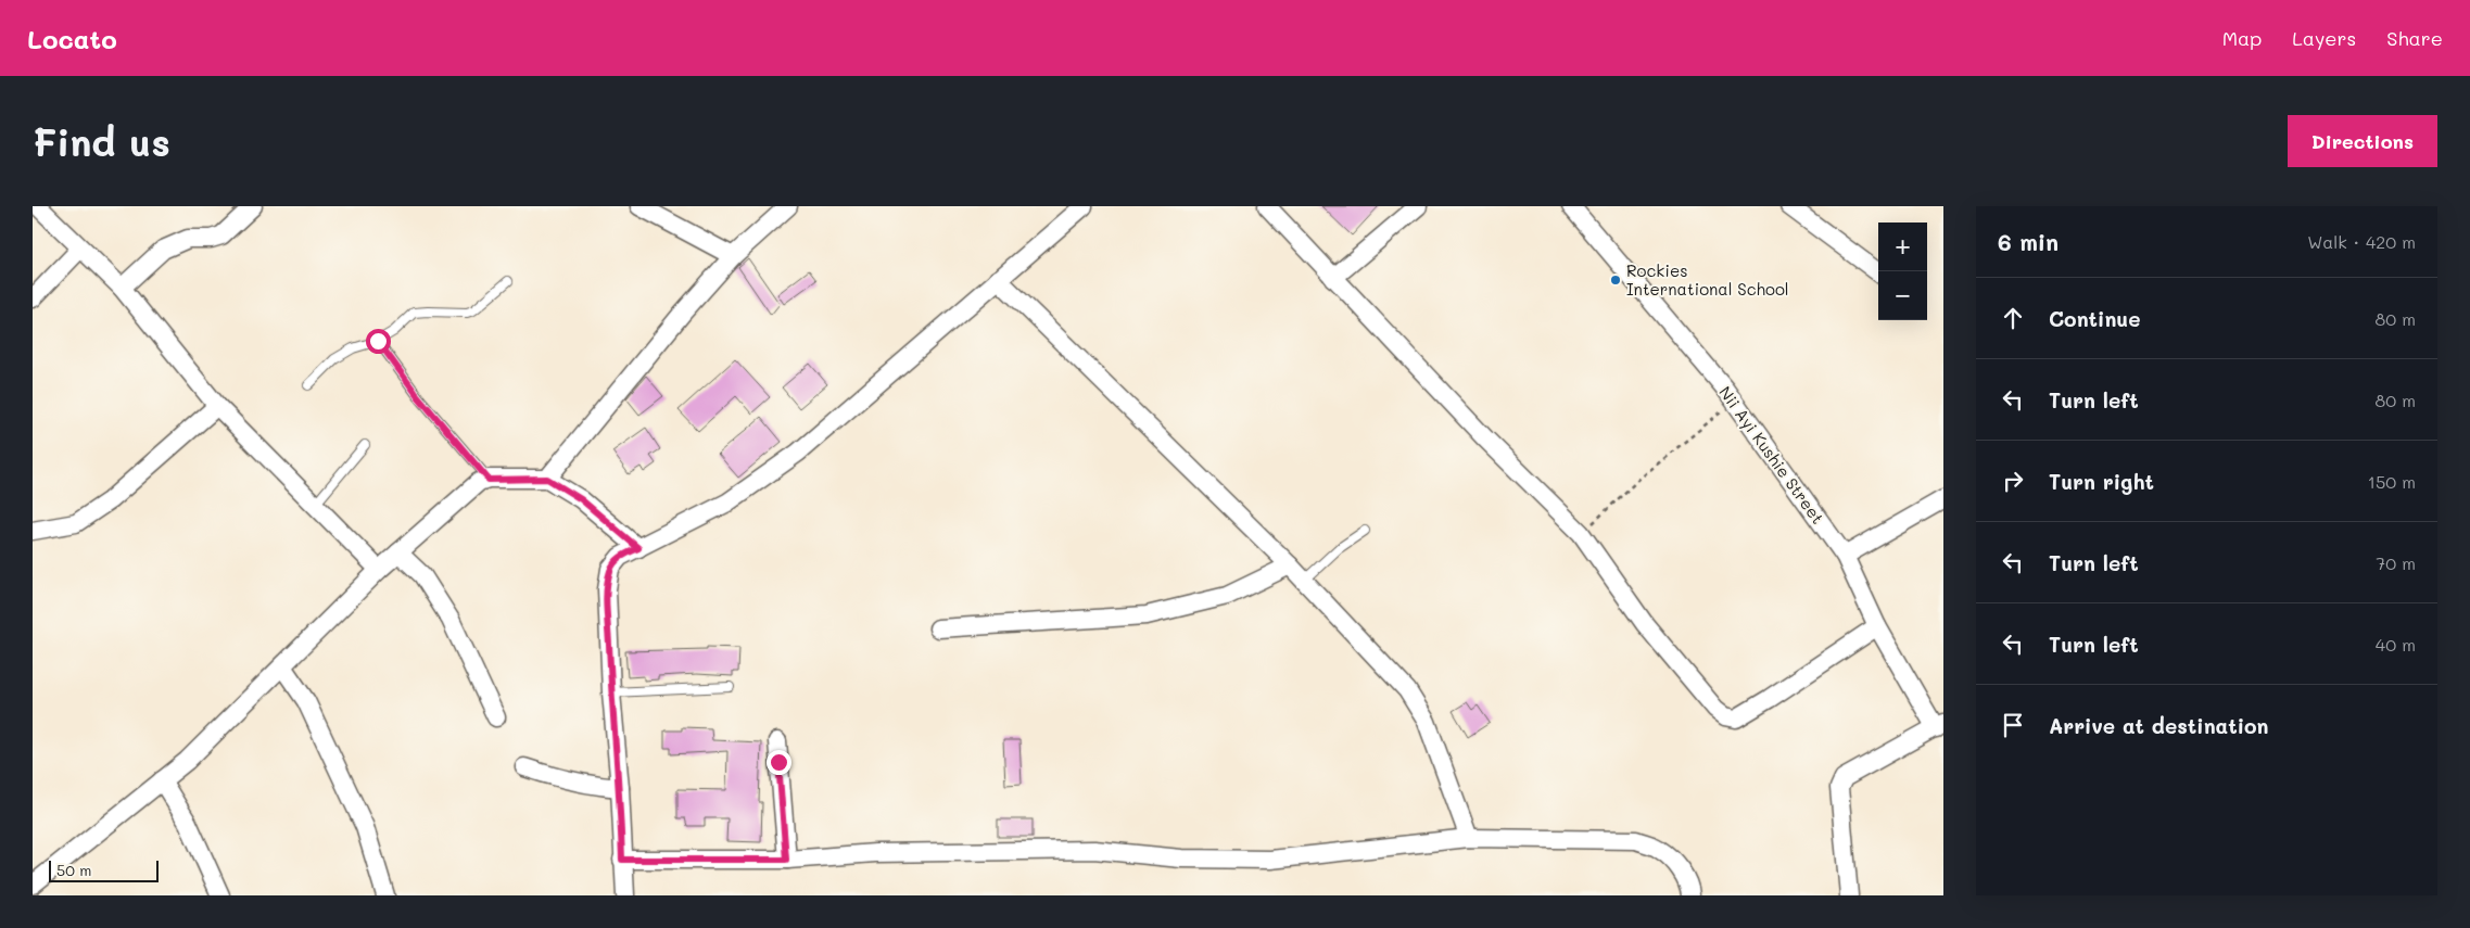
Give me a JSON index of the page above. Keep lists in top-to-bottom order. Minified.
{"streets":{"street":["Nii Ayi Kushie Street"]},"places":["Rockies International School"],"scale_bar":"50 m","page":{"header":"Locato","nav":["Map","Layers","Share"],"buttons":"Directions","title":"Find us","heading":["6 min","Walk · 420 m"],"map_buttons":["+","−"],"list":[["Continue","80 m"],["Turn left","80 m"],["Turn right","150 m"],["Turn left","70 m"],["Turn left","40 m"],"Arrive at destination"],"scale":"50 m"}}
